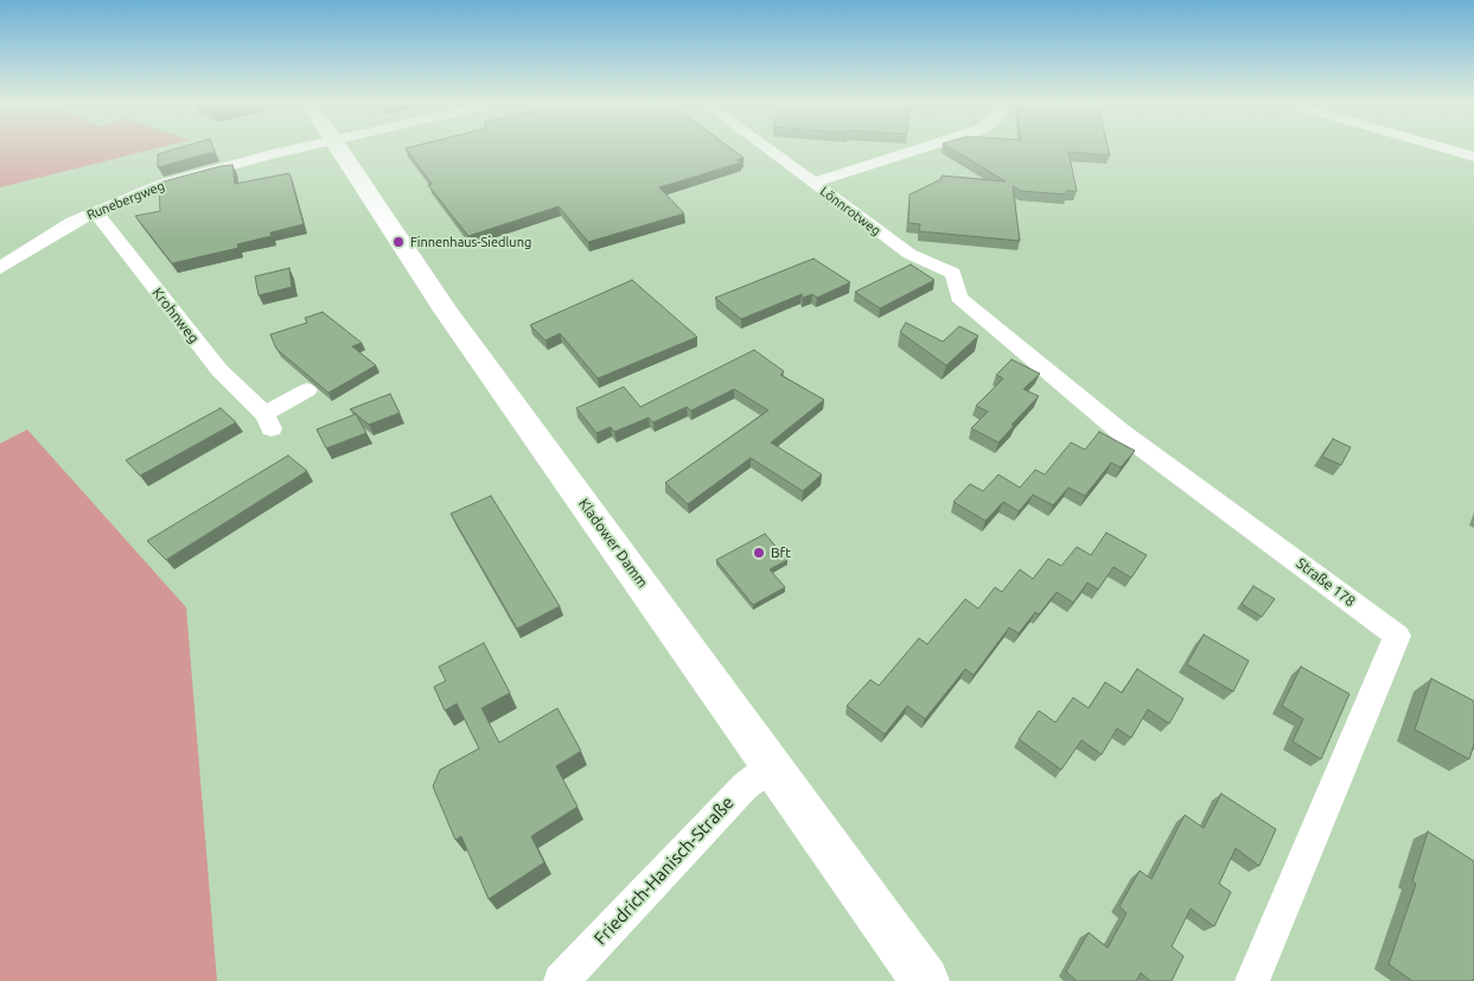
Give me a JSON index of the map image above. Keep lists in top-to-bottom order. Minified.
{"streets":{"main road":["Kladower Damm"],"street":["Runebergweg","Lönnrotweg","Krohnweg","Straße 178","Friedrich-Hanisch-Straße"]},"crossings":[["Runebergweg","Krohnweg"],["Lönnrotweg","Straße 178"],["Kladower Damm","Friedrich-Hanisch-Straße"]],"places":["Finnenhaus-Siedlung","Bft"]}
